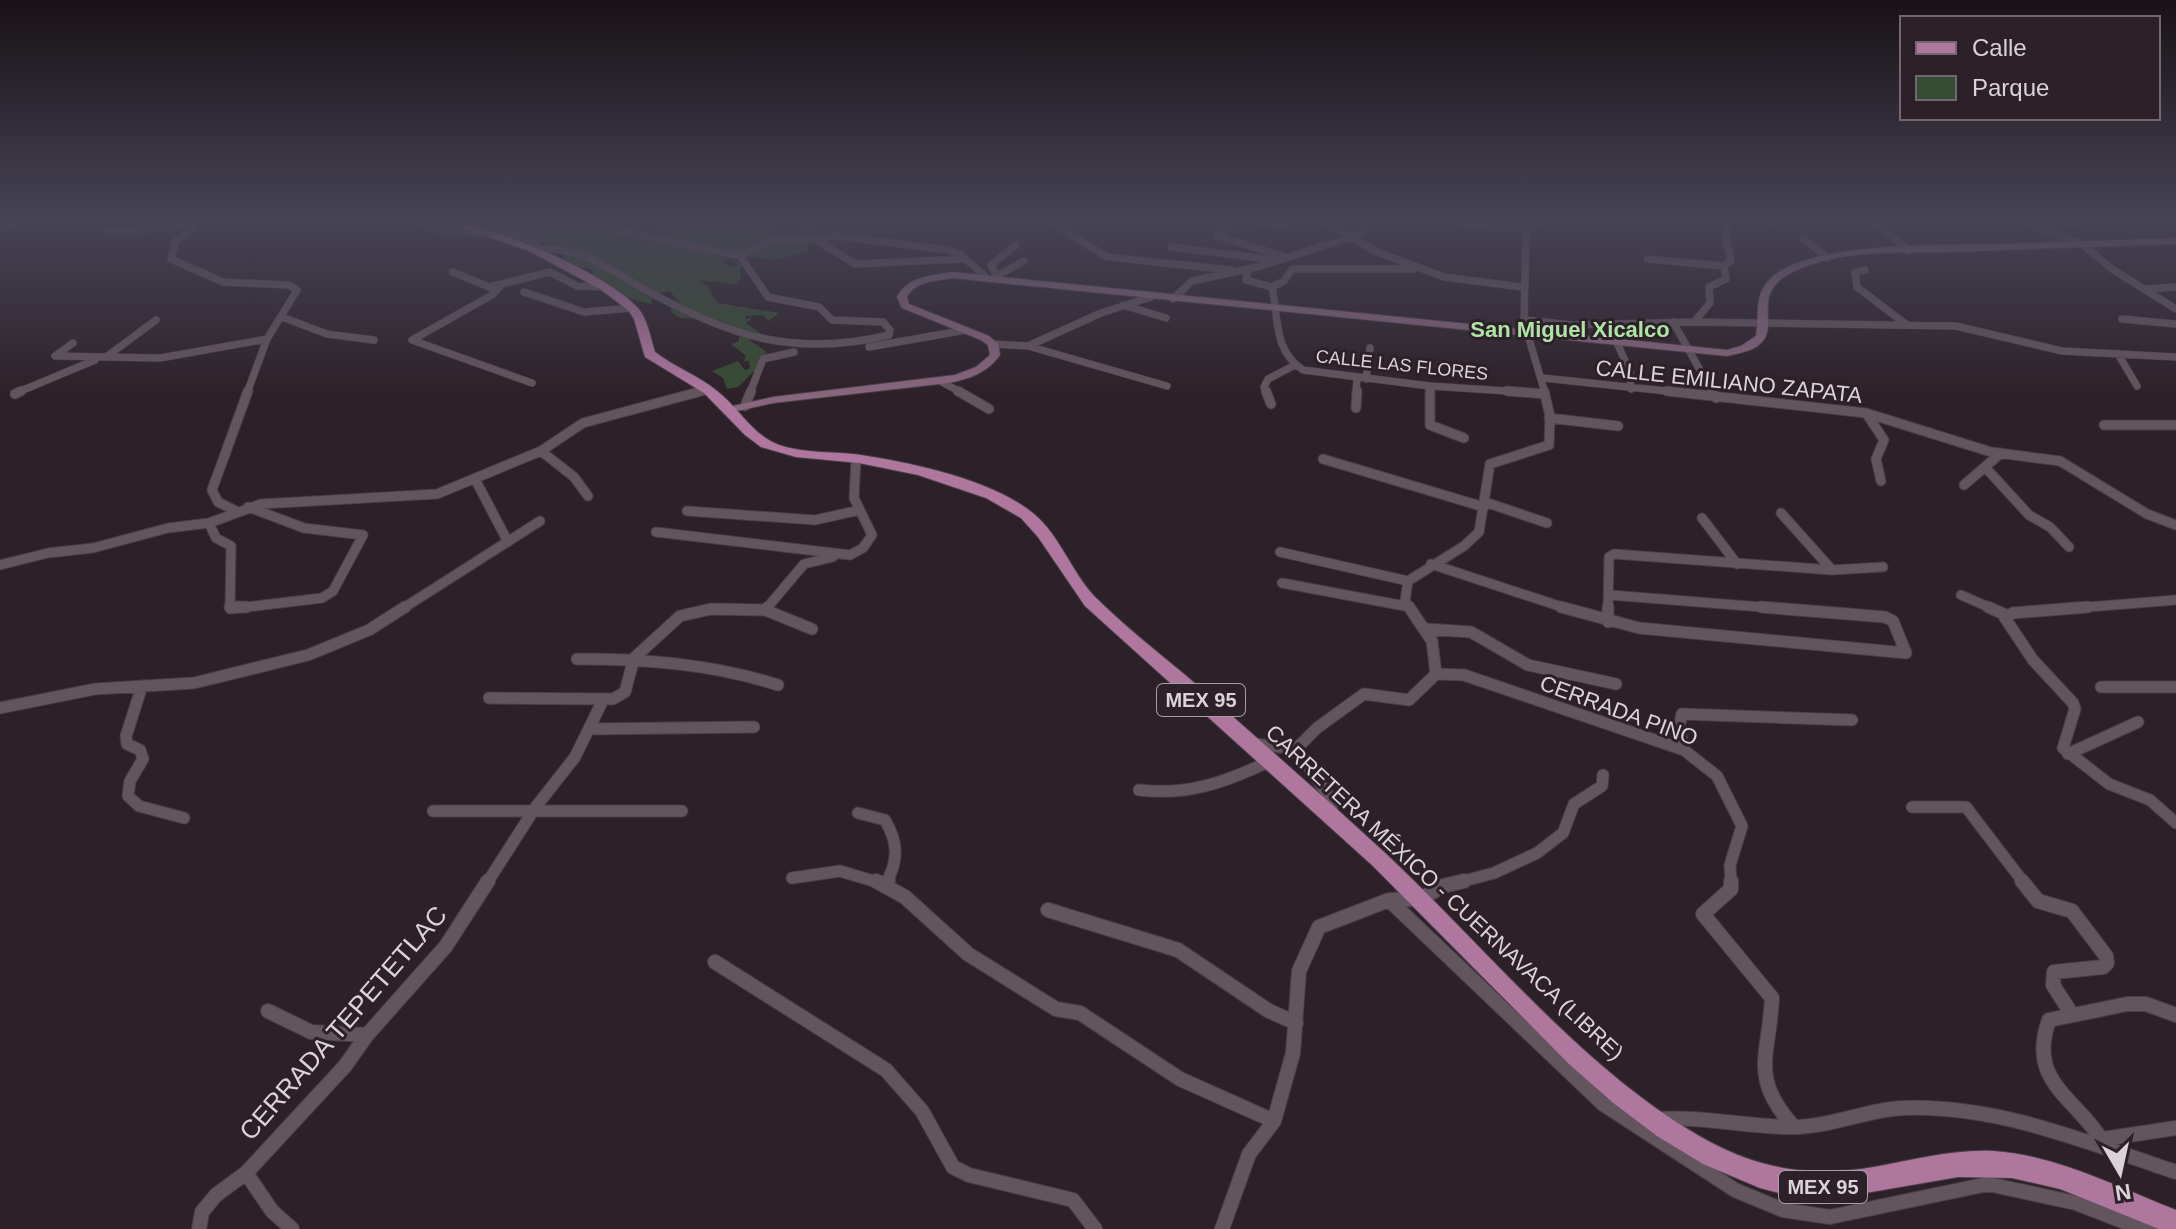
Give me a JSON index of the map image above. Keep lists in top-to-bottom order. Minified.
{"streets":{"main road":["MEX 95","CARRETERA MÉXICO - CUERNAVACA (LIBRE)"],"street":["CALLE LAS FLORES","CALLE EMILIANO ZAPATA","CERRADA PINO","CERRADA TEPETETLAC"]},"districts":["San Miguel Xicalco"],"legend":["Calle","Parque"],"north":"bottom"}
